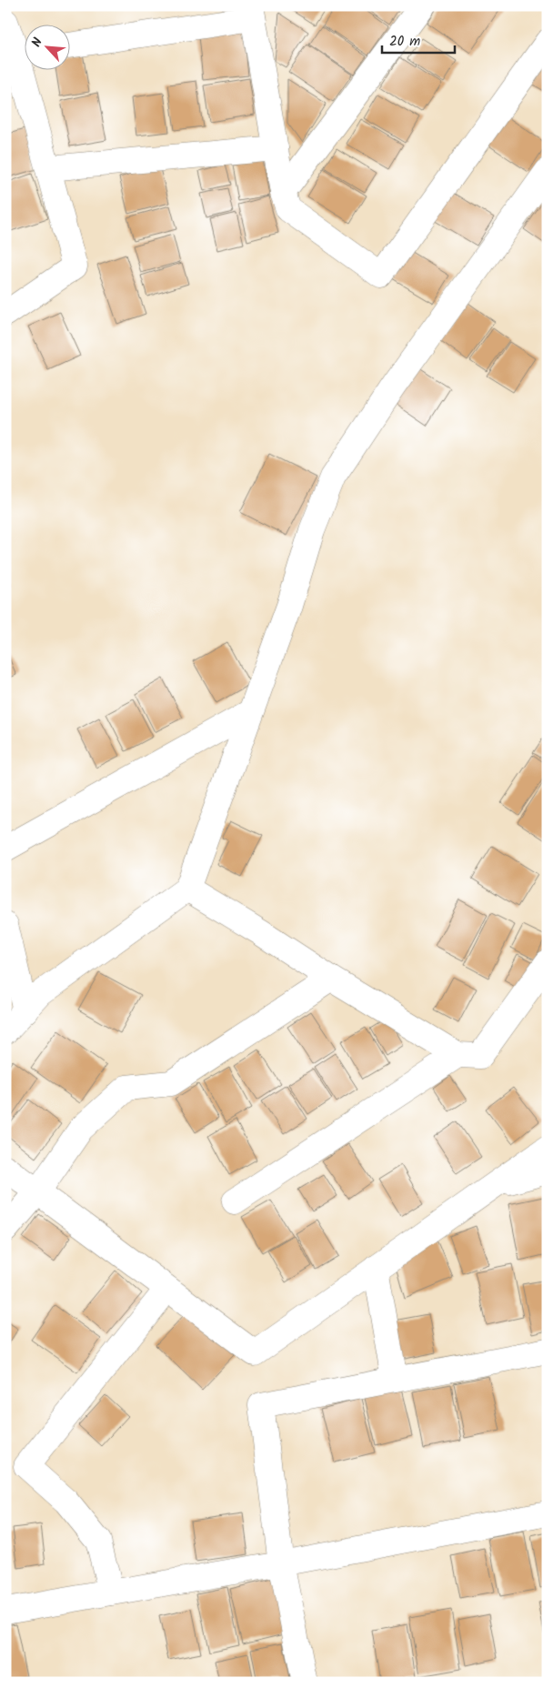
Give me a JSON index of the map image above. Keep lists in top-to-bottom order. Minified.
{"scale_bar":"20 m","north":"top left"}
